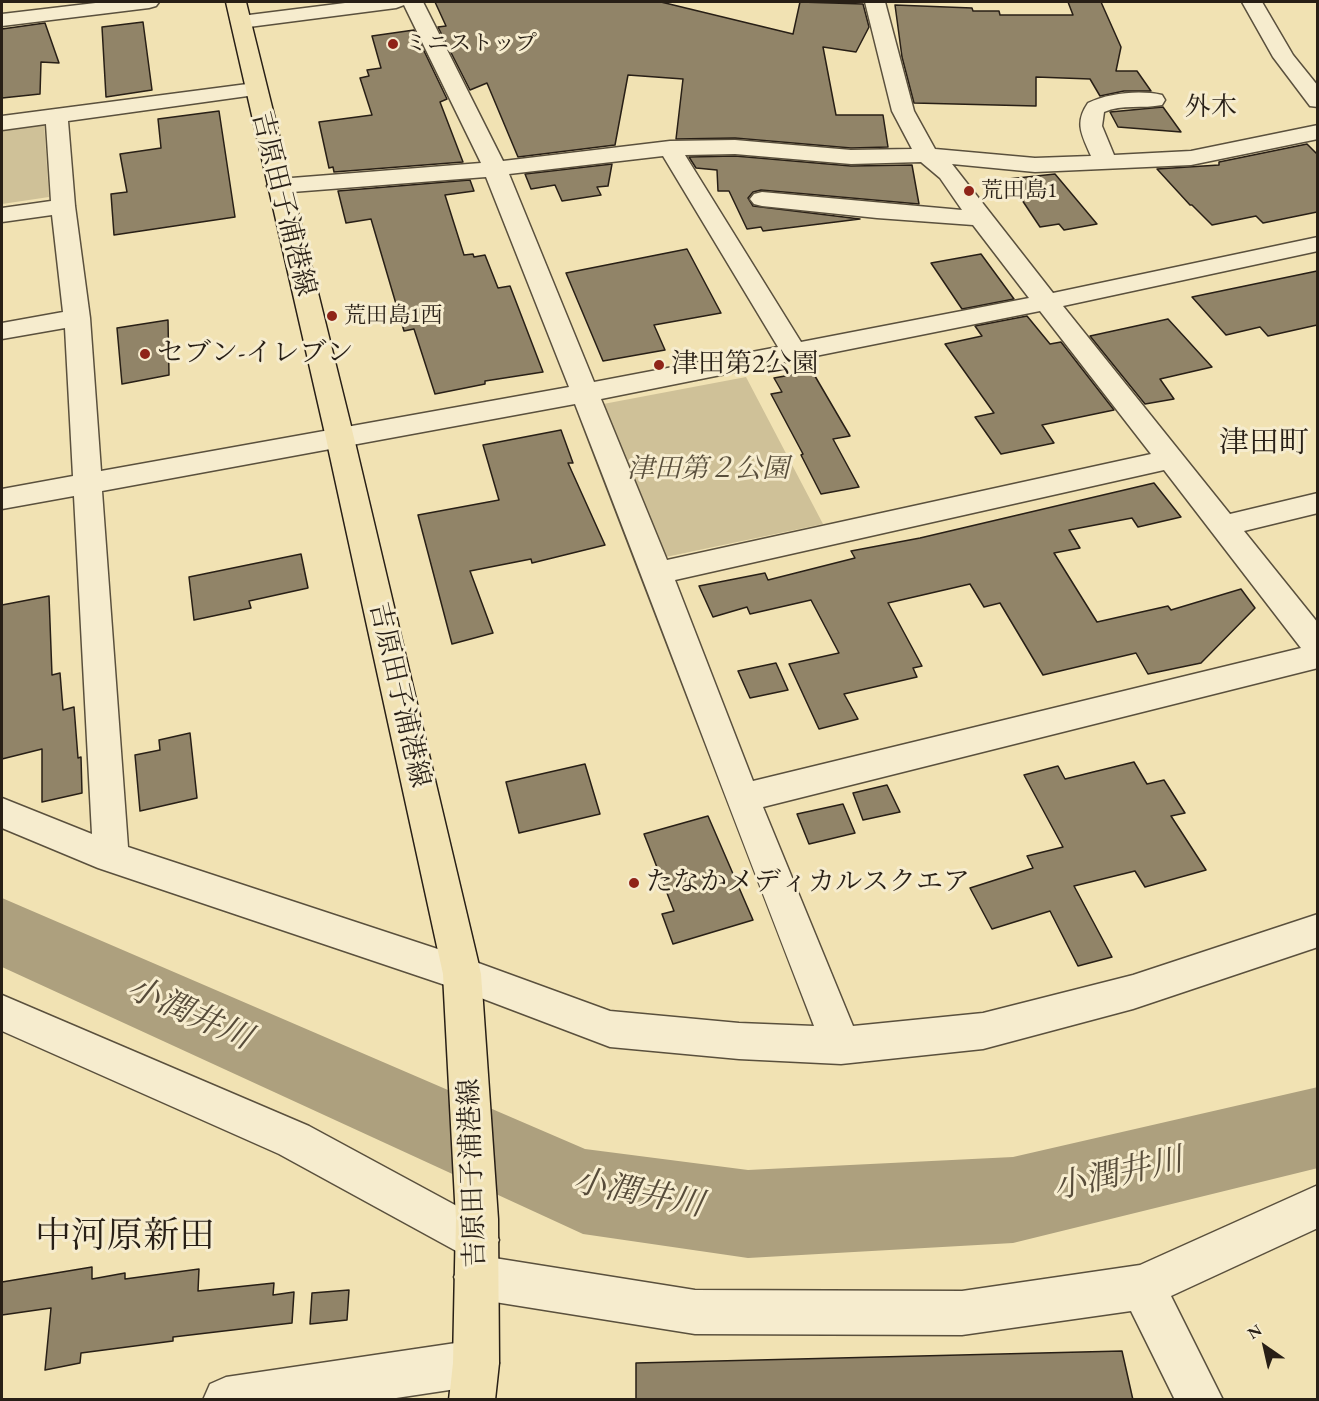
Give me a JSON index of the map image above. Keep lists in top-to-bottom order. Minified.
{"streets":{"main road":["吉原田子浦港線"]},"districts":["外木","津田町","中河原新田"],"water":["小潤井川"],"parks":["津田第２公園"],"places":["ミニストップ","荒田島1","荒田島1西","セブン-イレブン","津田第2公園","たなかメディカルスクエア"],"north":"top left"}
